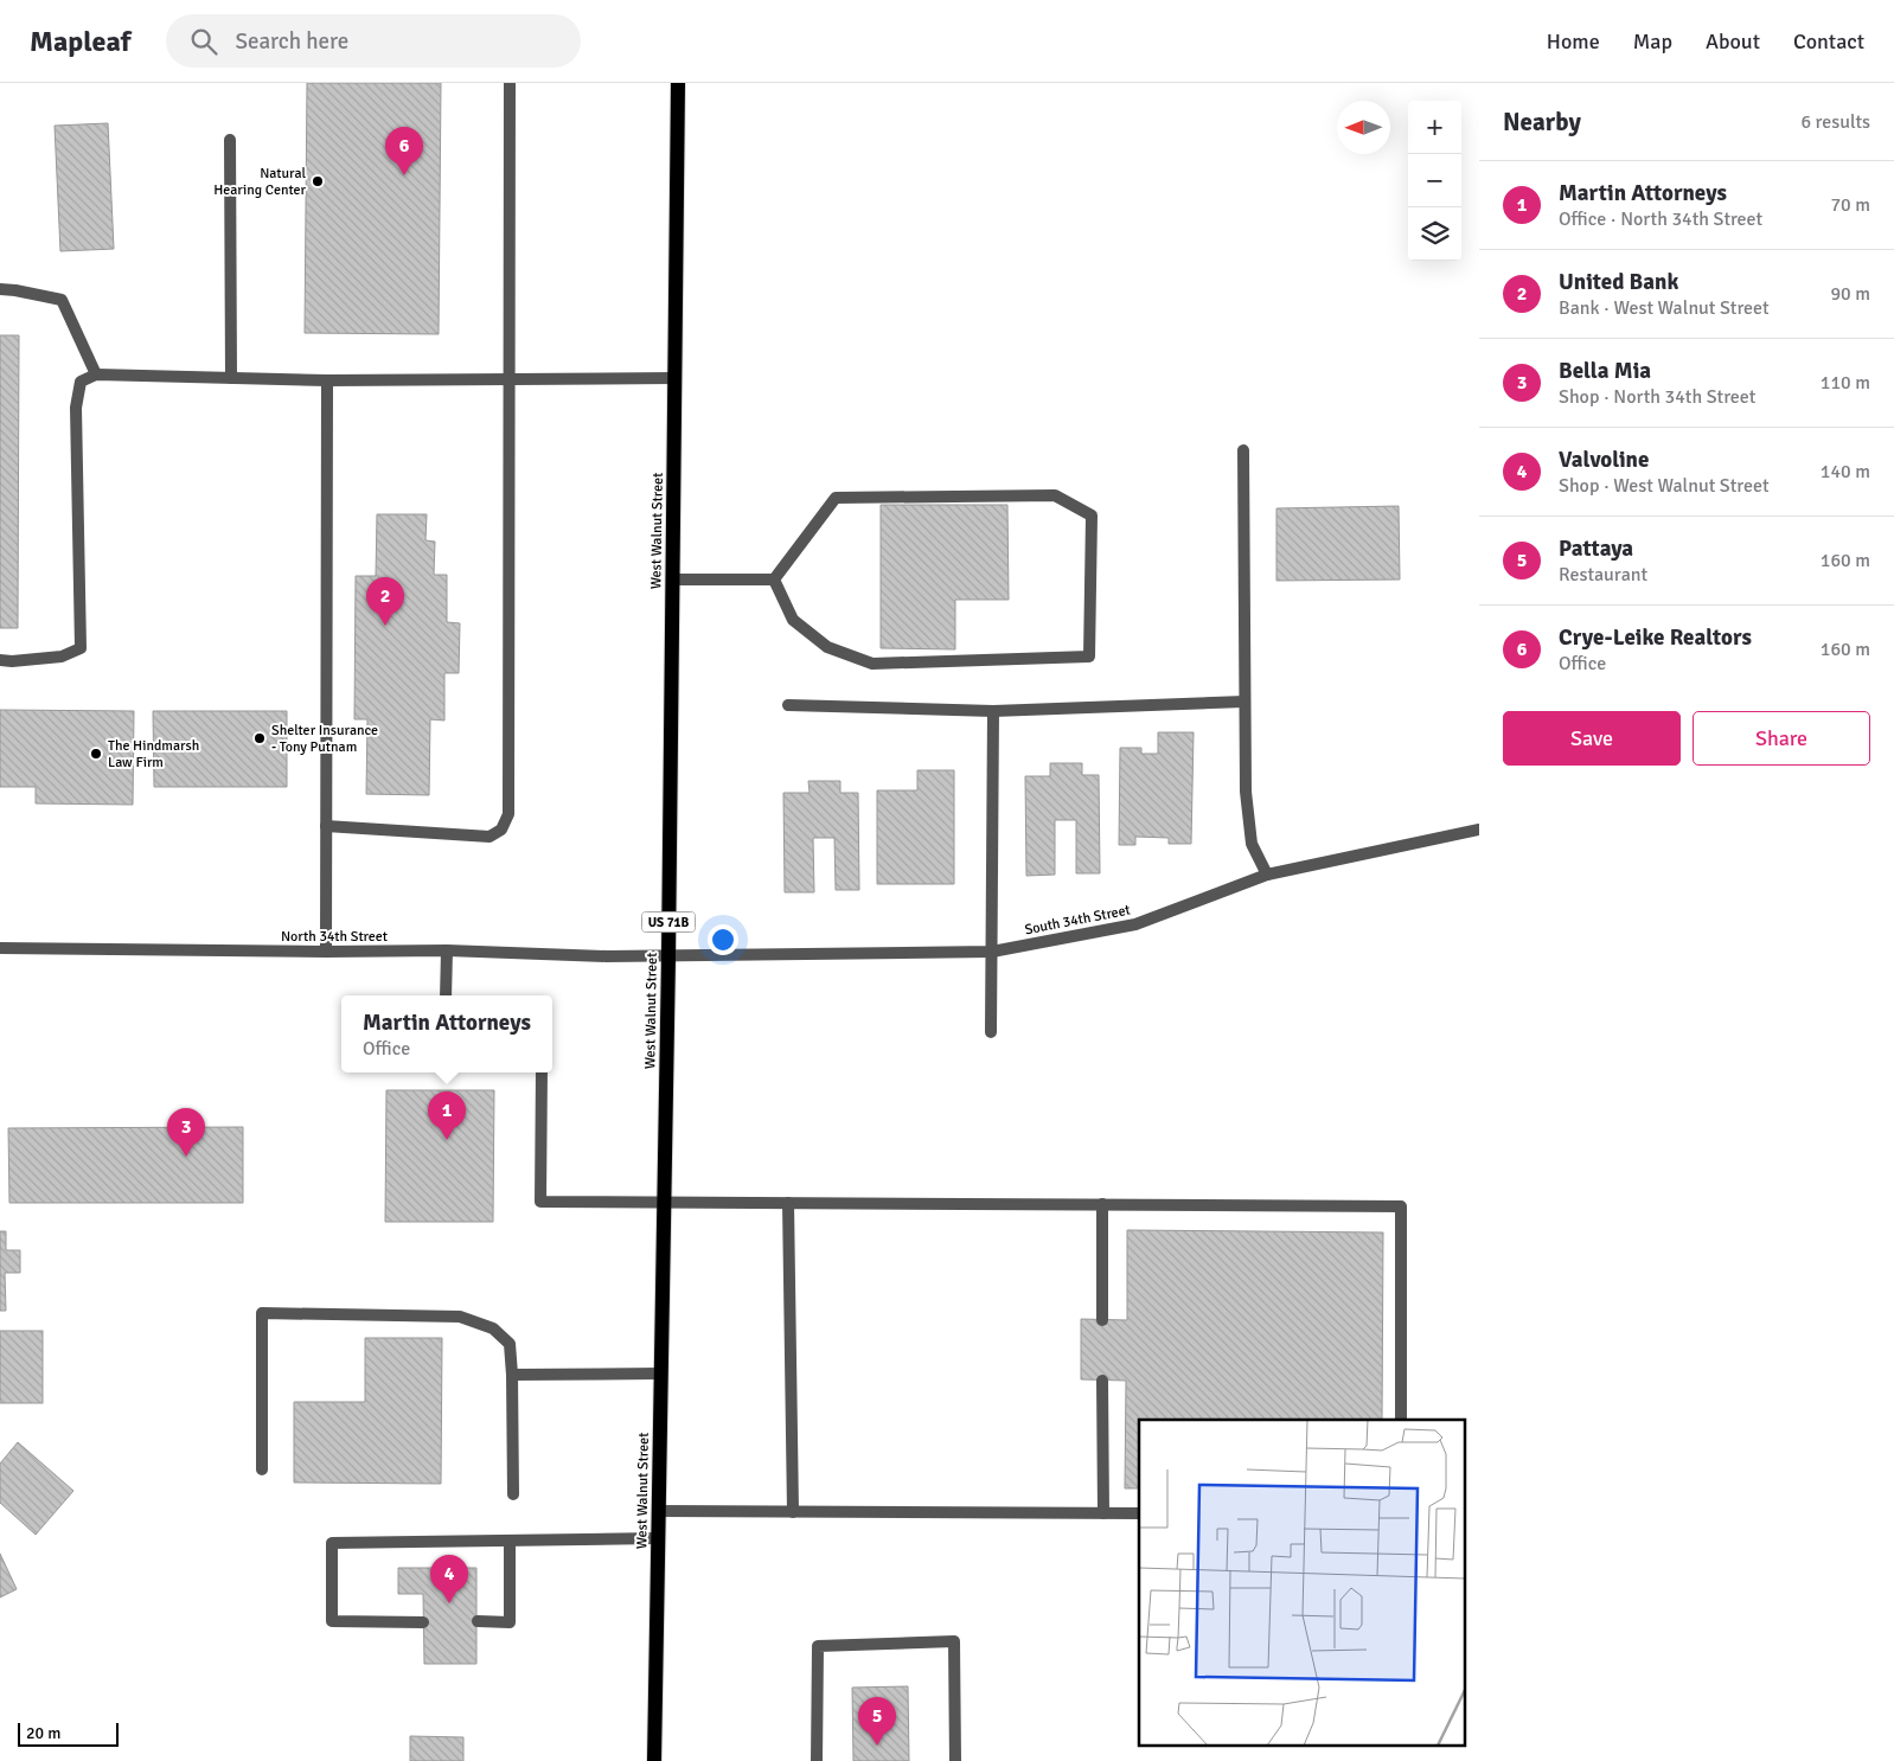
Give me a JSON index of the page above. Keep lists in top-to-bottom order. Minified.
{"streets":{"main road":["West Walnut Street","US 71B"],"street":["South 34th Street","North 34th Street"]},"crossings":[["West Walnut Street","South 34th Street"],["West Walnut Street","North 34th Street"],["South 34th Street","North 34th Street"]],"places":["Natural Hearing Center","Shelter Insurance - Tony Putnam","The Hindmarsh Law Firm"],"scale_bar":"20 m","north":"left","page":{"header":"Mapleaf","search":"Search here","nav":["Home","Map","About","Contact"],"heading":["Nearby","6 results"],"map_buttons":["+","−"],"pins":["6","2","1","3","4","5"],"list":[{"mark":"1","name":"Martin Attorneys","note":"Office · North 34th Street","value":"70 m"},{"mark":"2","name":"United Bank","note":"Bank · West Walnut Street","value":"90 m"},{"mark":"3","name":"Bella Mia","note":"Shop · North 34th Street","value":"110 m"},{"mark":"4","name":"Valvoline","note":"Shop · West Walnut Street","value":"140 m"},{"mark":"5","name":"Pattaya","note":"Restaurant","value":"160 m"},{"mark":"6","name":"Crye-Leike Realtors","note":"Office","value":"160 m"}],"buttons":["Save","Share"],"popup":["Martin Attorneys","Office"],"scale":"20 m"}}
